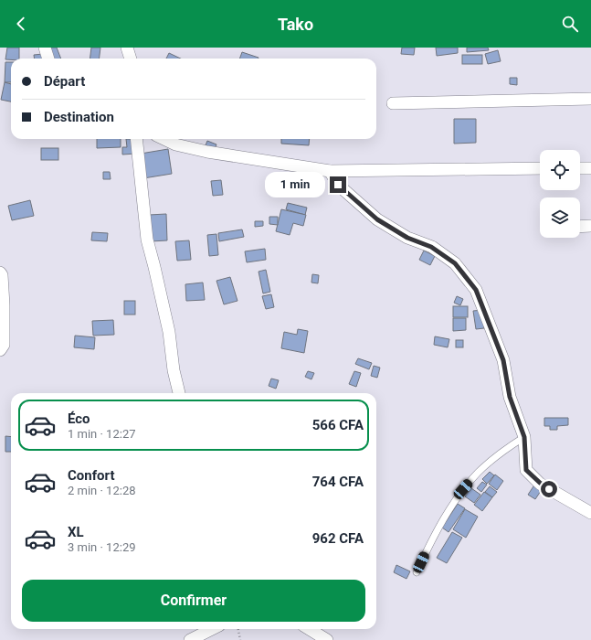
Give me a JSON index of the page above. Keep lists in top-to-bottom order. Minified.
{"page":{"header":"Tako","banner":["Départ","Destination"],"bubble":"1 min","list":[{"name":"Éco","note":"1 min · 12:27","value":"566 CFA"},{"name":"Confort","note":"2 min · 12:28","value":"764 CFA"},{"name":"XL","note":"3 min · 12:29","value":"962 CFA"}],"buttons":"Confirmer"}}
